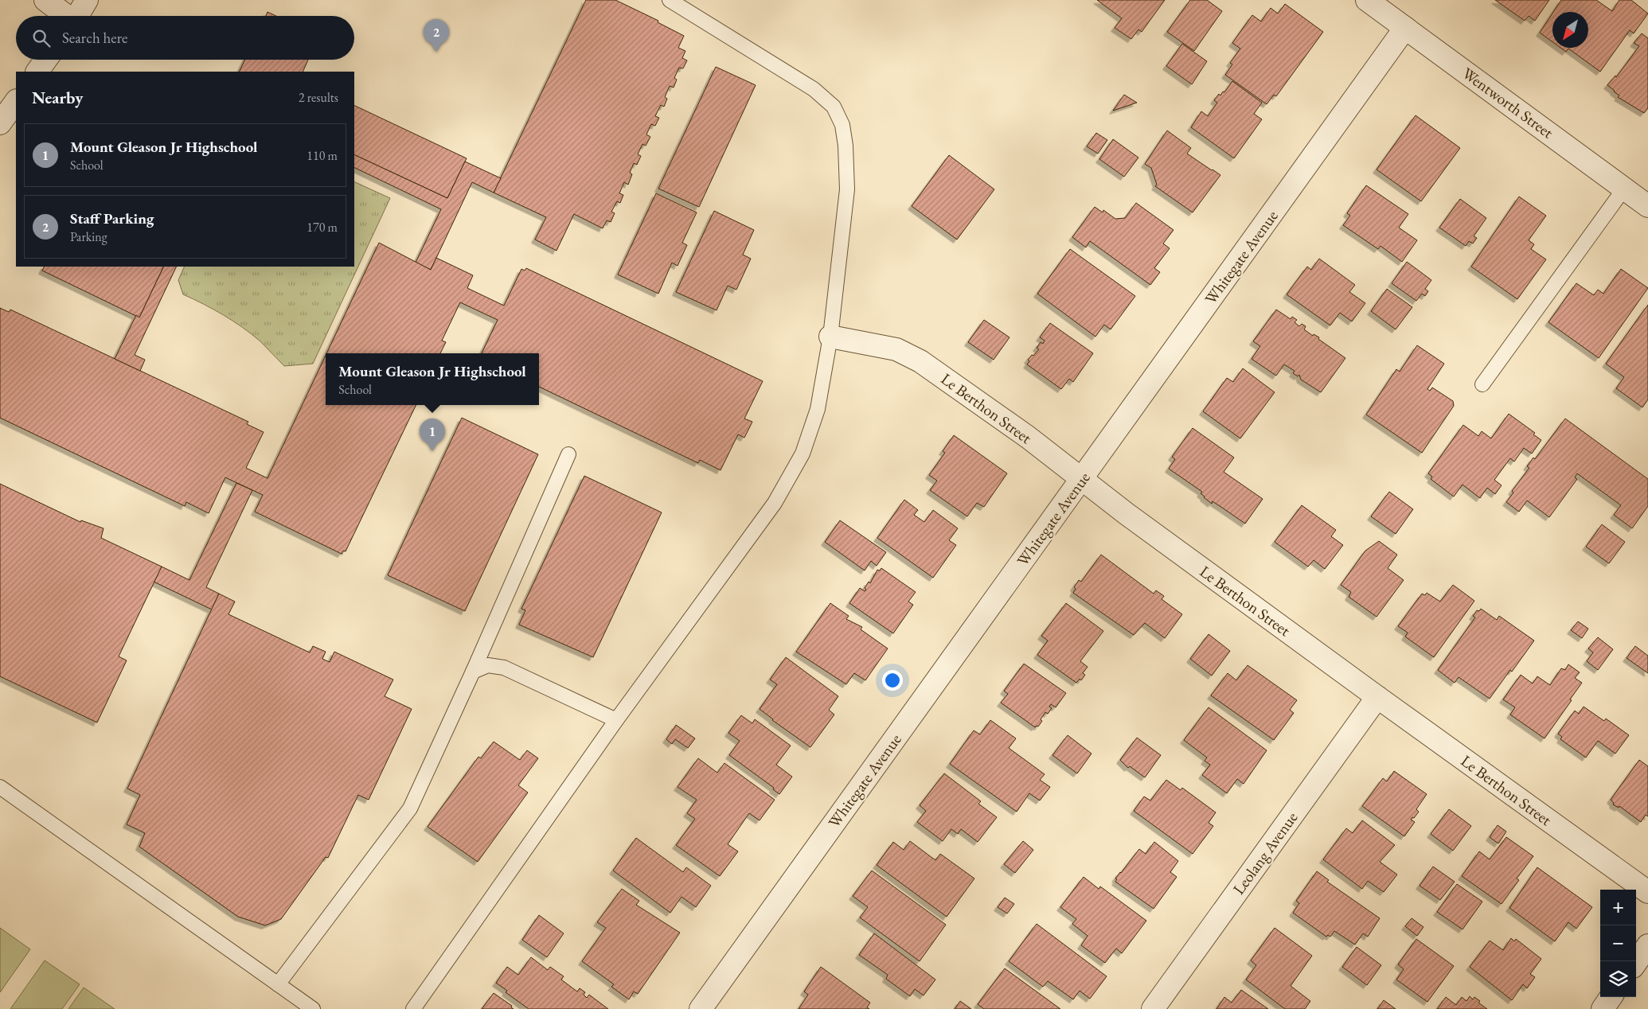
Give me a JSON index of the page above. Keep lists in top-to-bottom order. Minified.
{"streets":{"street":["Wentworth Street","Whitegate Avenue","Le Berthon Street","Leolang Avenue"]},"crossings":[["Wentworth Street","Whitegate Avenue"],["Whitegate Avenue","Le Berthon Street"],["Le Berthon Street","Leolang Avenue"]],"north":"bottom left","page":{"search":"Search here","pins":["2","1"],"heading":["Nearby","2 results"],"list":[{"mark":"1","name":"Mount Gleason Jr Highschool","note":"School","value":"110 m"},{"mark":"2","name":"Staff Parking","note":"Parking","value":"170 m"}],"popup":["Mount Gleason Jr Highschool","School"],"map_buttons":["+","−"]}}
